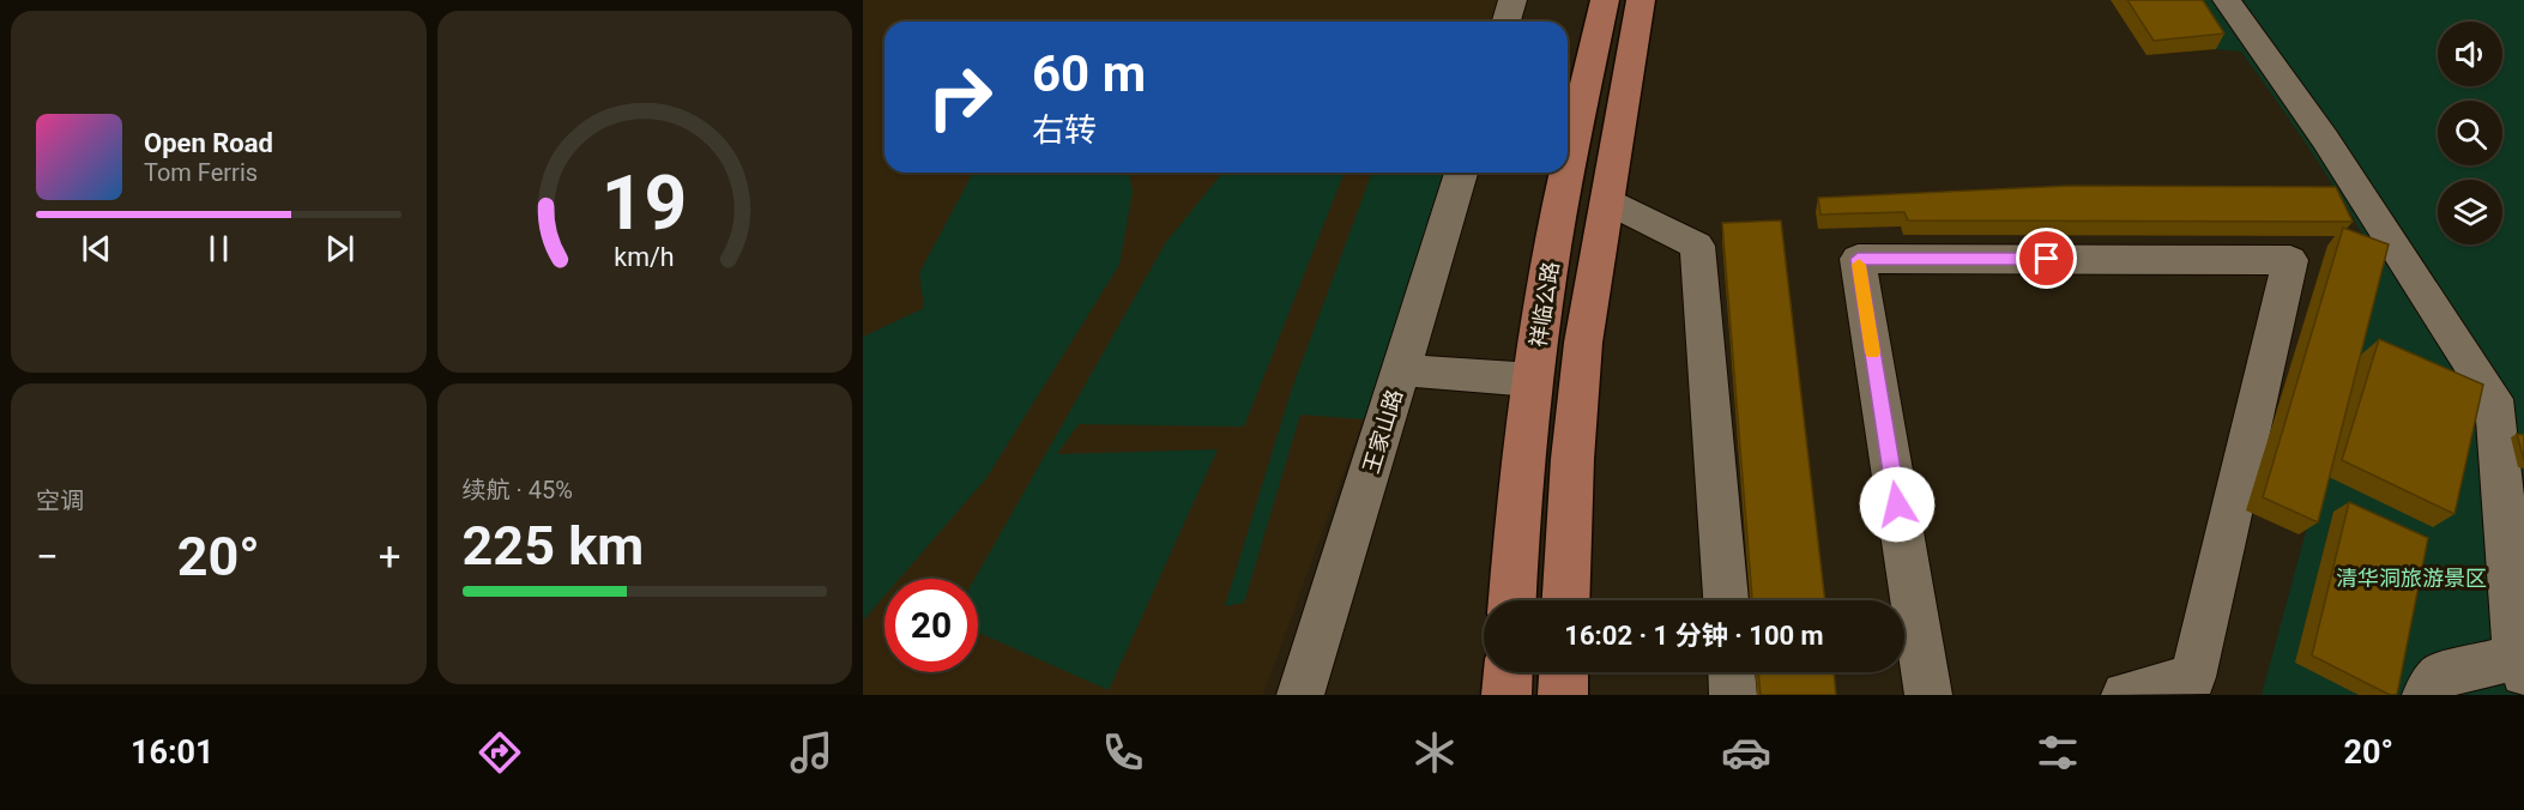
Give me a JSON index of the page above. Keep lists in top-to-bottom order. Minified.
{"streets":{"main road":["祥临公路"],"street":["王家山路"]},"parks":["清华洞旅游景区"],"page":{"turn":["60 m","右转"],"song":["Open Road","Tom Ferris"],"tile":["空调",["续航 · 45%","225 km"]],"heat":["−","20°","+"],"limit":"20","trip":"16:02 · 1 分钟 · 100 m","tabs":["16:01","20°"],"gauge":["19","km/h"]}}
